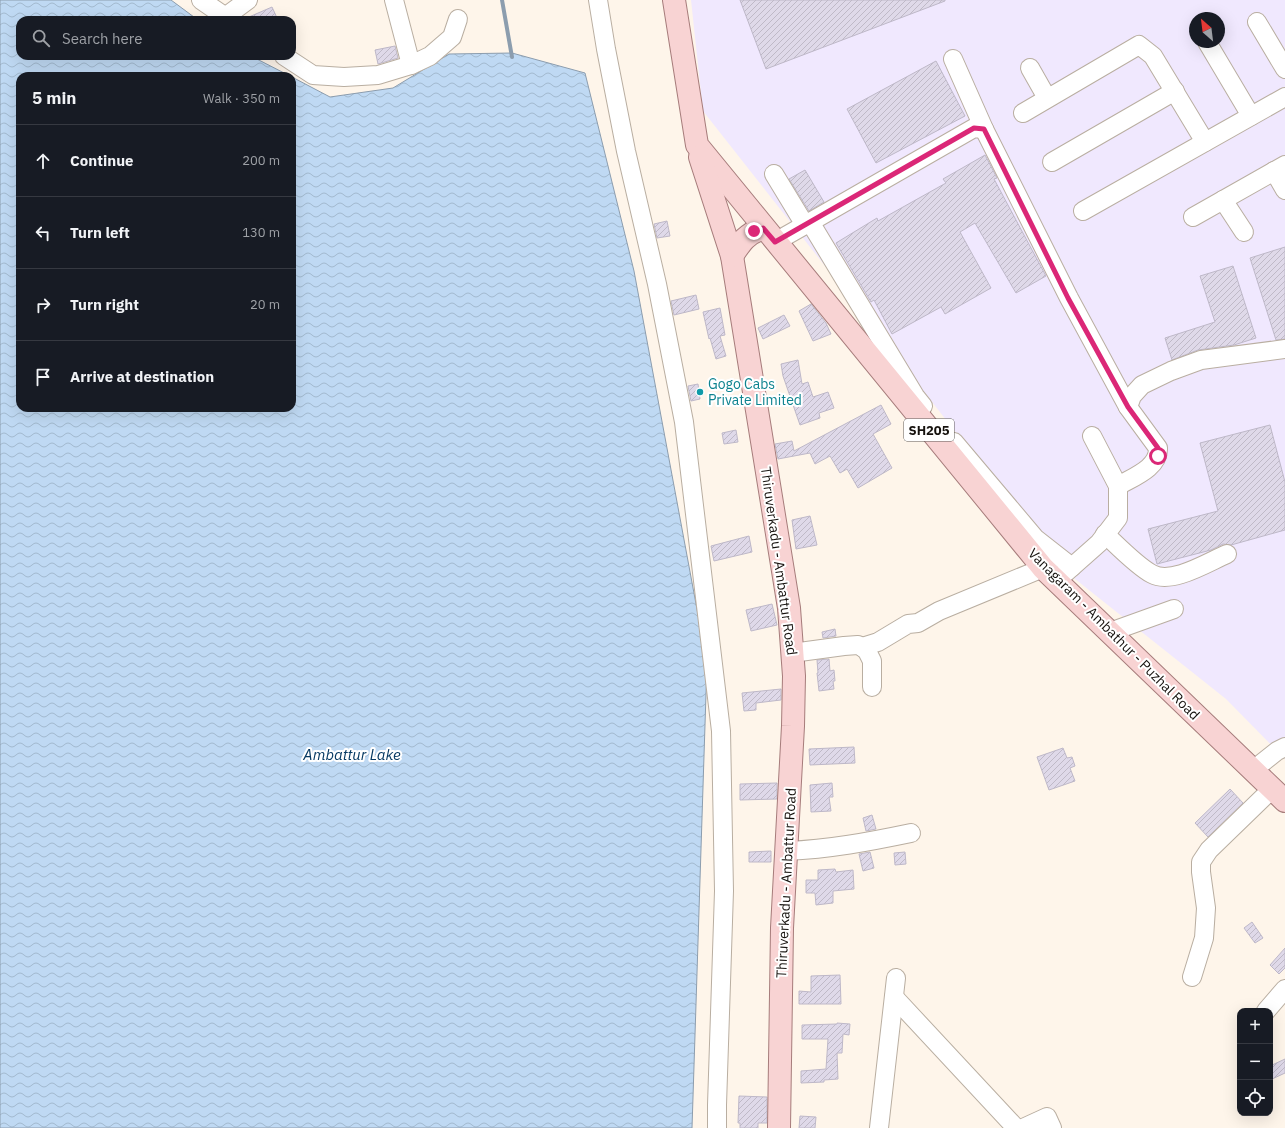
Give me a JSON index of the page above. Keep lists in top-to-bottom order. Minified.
{"streets":{"main road":["SH205","Thiruverkadu - Ambattur Road","Vanagaram - Ambathur - Puzhal Road"]},"crossings":[["Thiruverkadu - Ambattur Road","Vanagaram - Ambathur - Puzhal Road"]],"water":["Ambattur Lake"],"places":["Gogo Cabs Private Limited"],"north":"top left","page":{"search":"Search here","heading":["5 min","Walk · 350 m"],"list":[["Continue","200 m"],["Turn left","130 m"],["Turn right","20 m"],"Arrive at destination"],"map_buttons":["+","−"]}}
